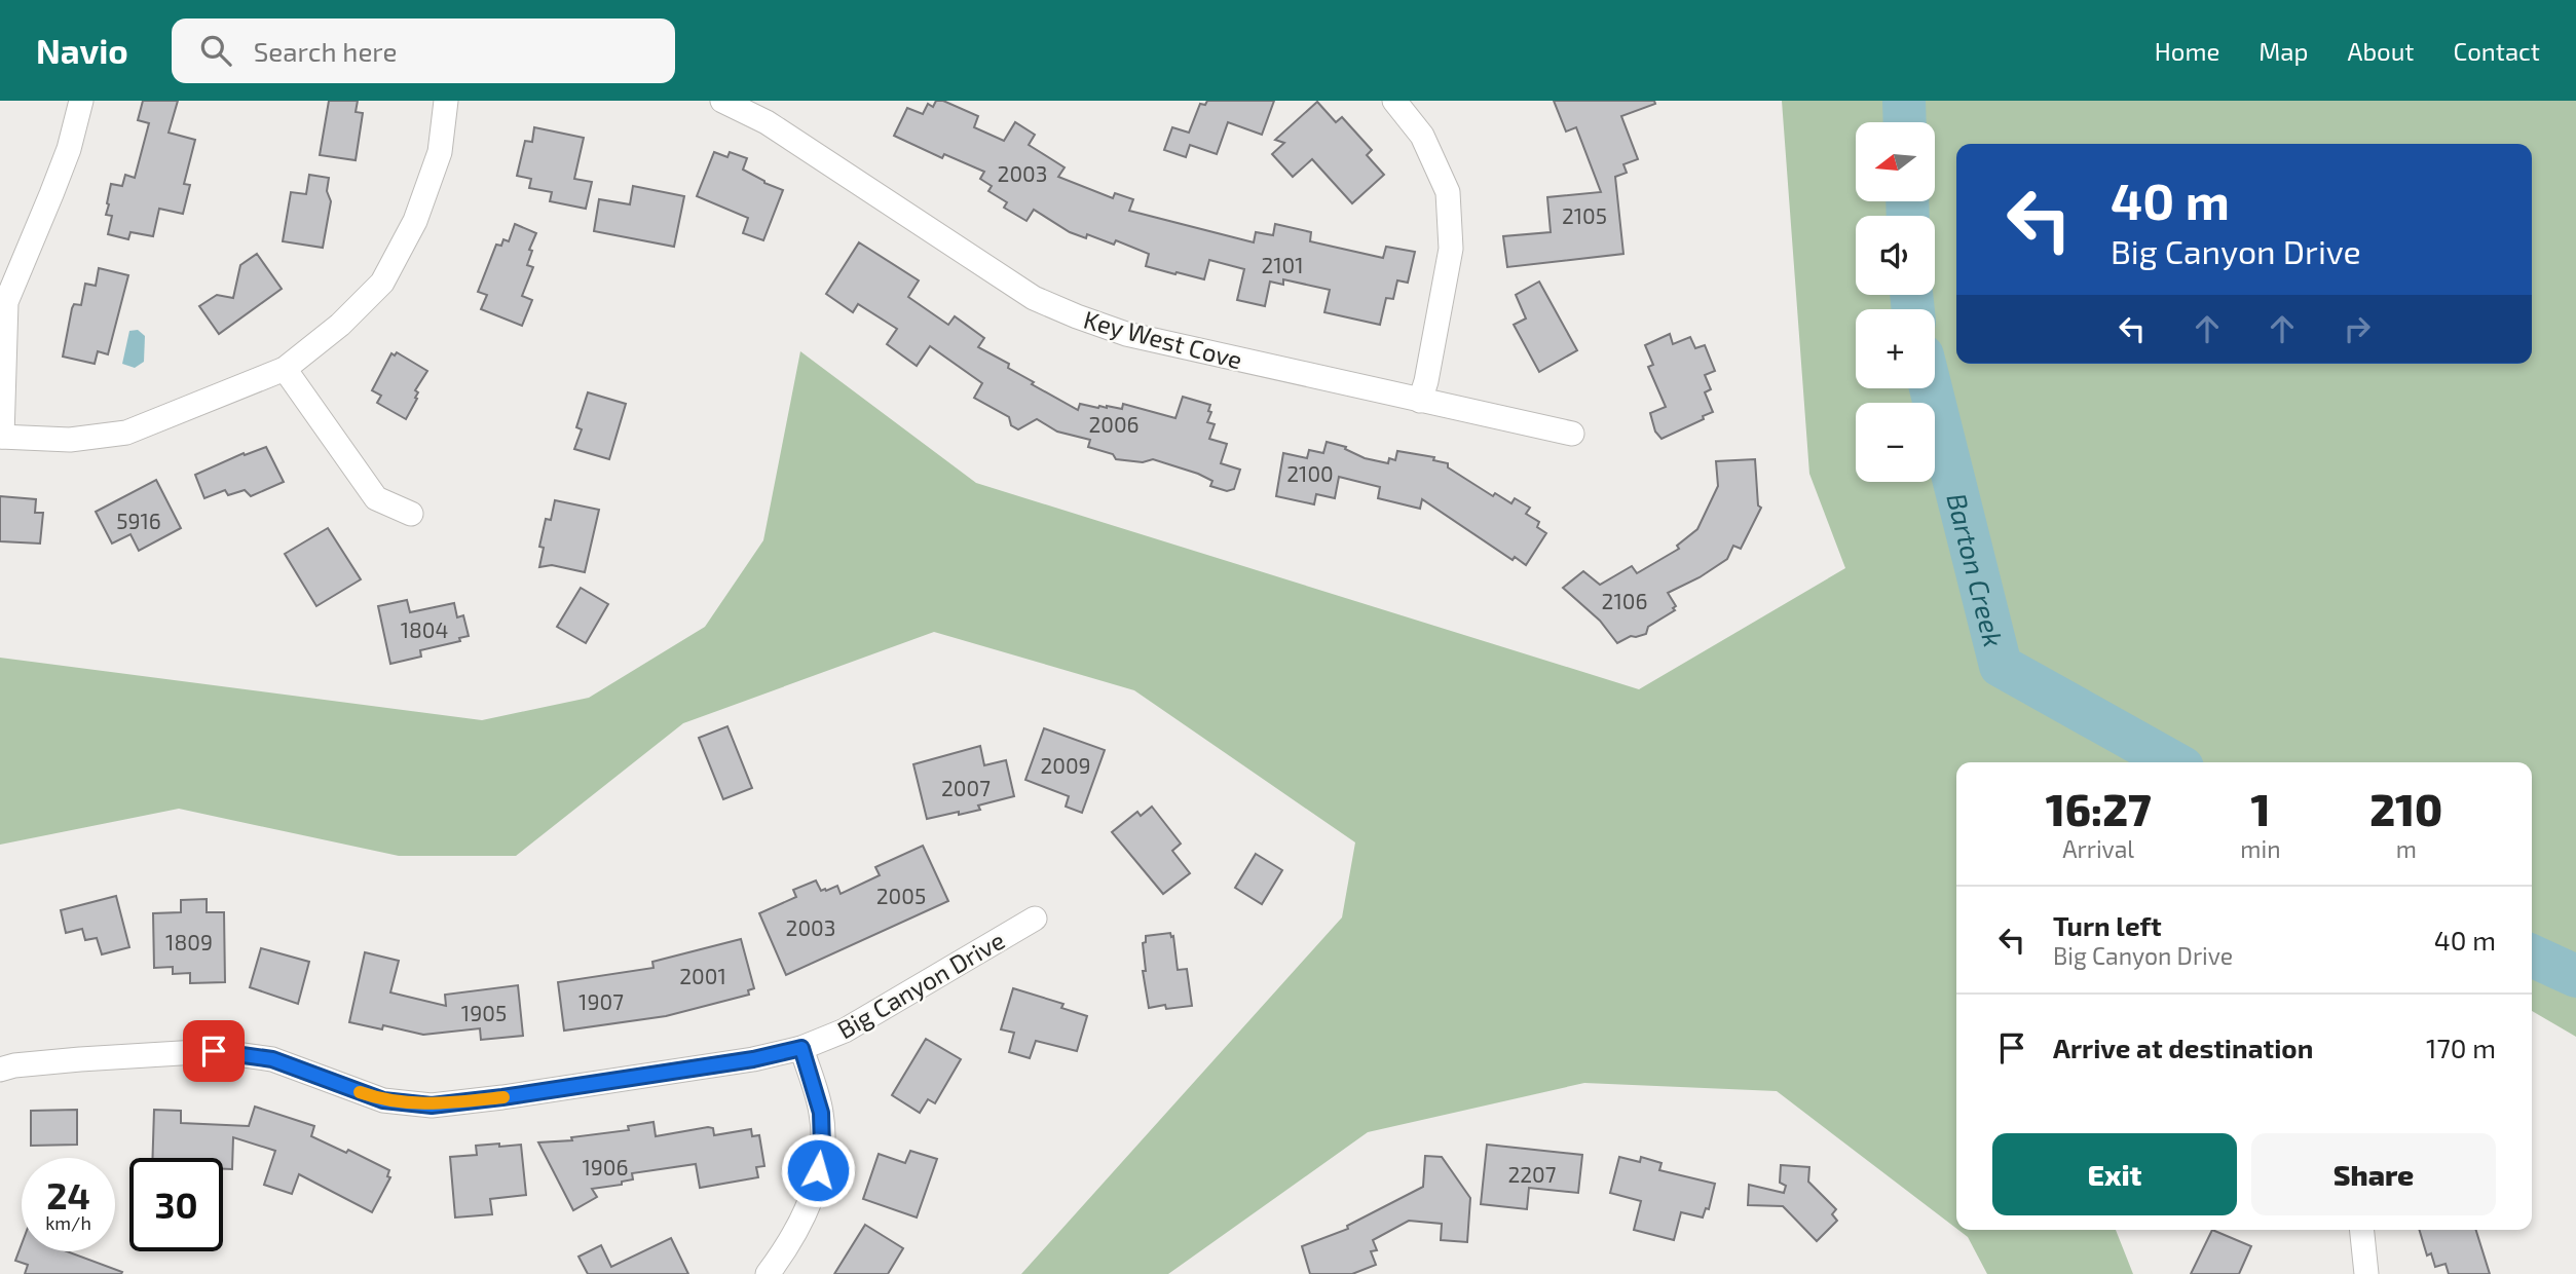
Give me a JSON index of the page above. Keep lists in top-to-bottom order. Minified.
{"streets":{"street":["Key West Cove","Big Canyon Drive"]},"water":["Barton Creek"],"house_numbers":["2003","2105","2101","2006","2100","5916","2106","1804","2009","2007","2005","2003","1809","2001","1907","1905","1906","2207"],"north":"left","page":{"header":"Navio","search":"Search here","nav":["Home","Map","About","Contact"],"map_buttons":["+","−"],"turn":["40 m","Big Canyon Drive"],"eta":["16:27","Arrival","1","min","210","m"],"list":[{"name":"Turn left","note":"Big Canyon Drive","value":"40 m"},{"name":"Arrive at destination","value":"170 m"}],"buttons":["Exit","Share"],"speed":"24 km/h","limit":"30"}}
